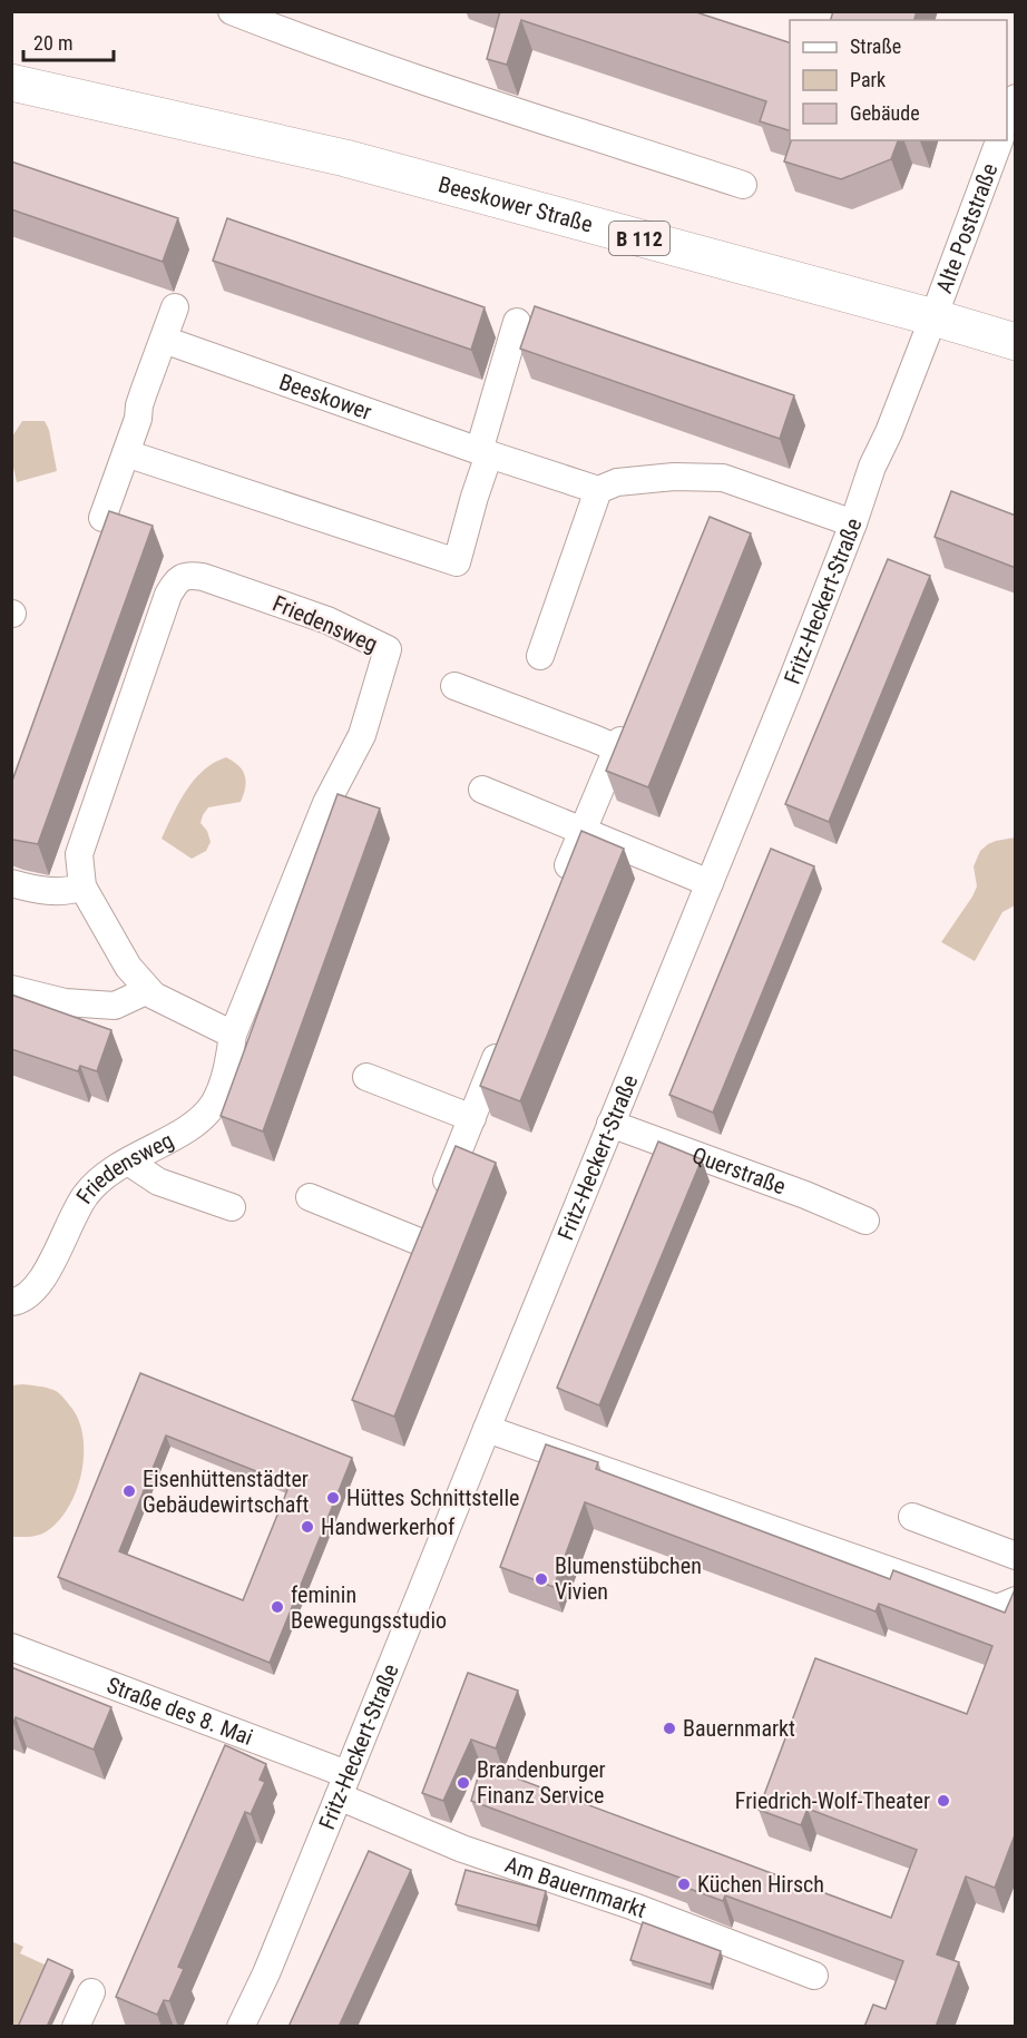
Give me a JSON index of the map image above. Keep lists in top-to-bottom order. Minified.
{"streets":{"main road":["Beeskower Straße","B 112"],"street":["Alte Poststraße","Beeskower","Fritz-Heckert-Straße","Friedensweg","Querstraße","Straße des 8. Mai","Am Bauernmarkt"]},"crossings":[["Beeskower Straße","Alte Poststraße"],["Beeskower Straße","Fritz-Heckert-Straße"],["Alte Poststraße","Fritz-Heckert-Straße"],["Fritz-Heckert-Straße","Querstraße"],["Fritz-Heckert-Straße","Straße des 8. Mai"],["Fritz-Heckert-Straße","Am Bauernmarkt"],["Straße des 8. Mai","Am Bauernmarkt"]],"places":["Eisenhüttenstädter Gebäudewirtschaft","Hüttes Schnittstelle","Handwerkerhof","Blumenstübchen Vivien","feminin Bewegungsstudio","Bauernmarkt","Brandenburger Finanz Service","Friedrich-Wolf-Theater","Küchen Hirsch"],"legend":["Straße","Park","Gebäude"],"scale_bar":"20 m"}
